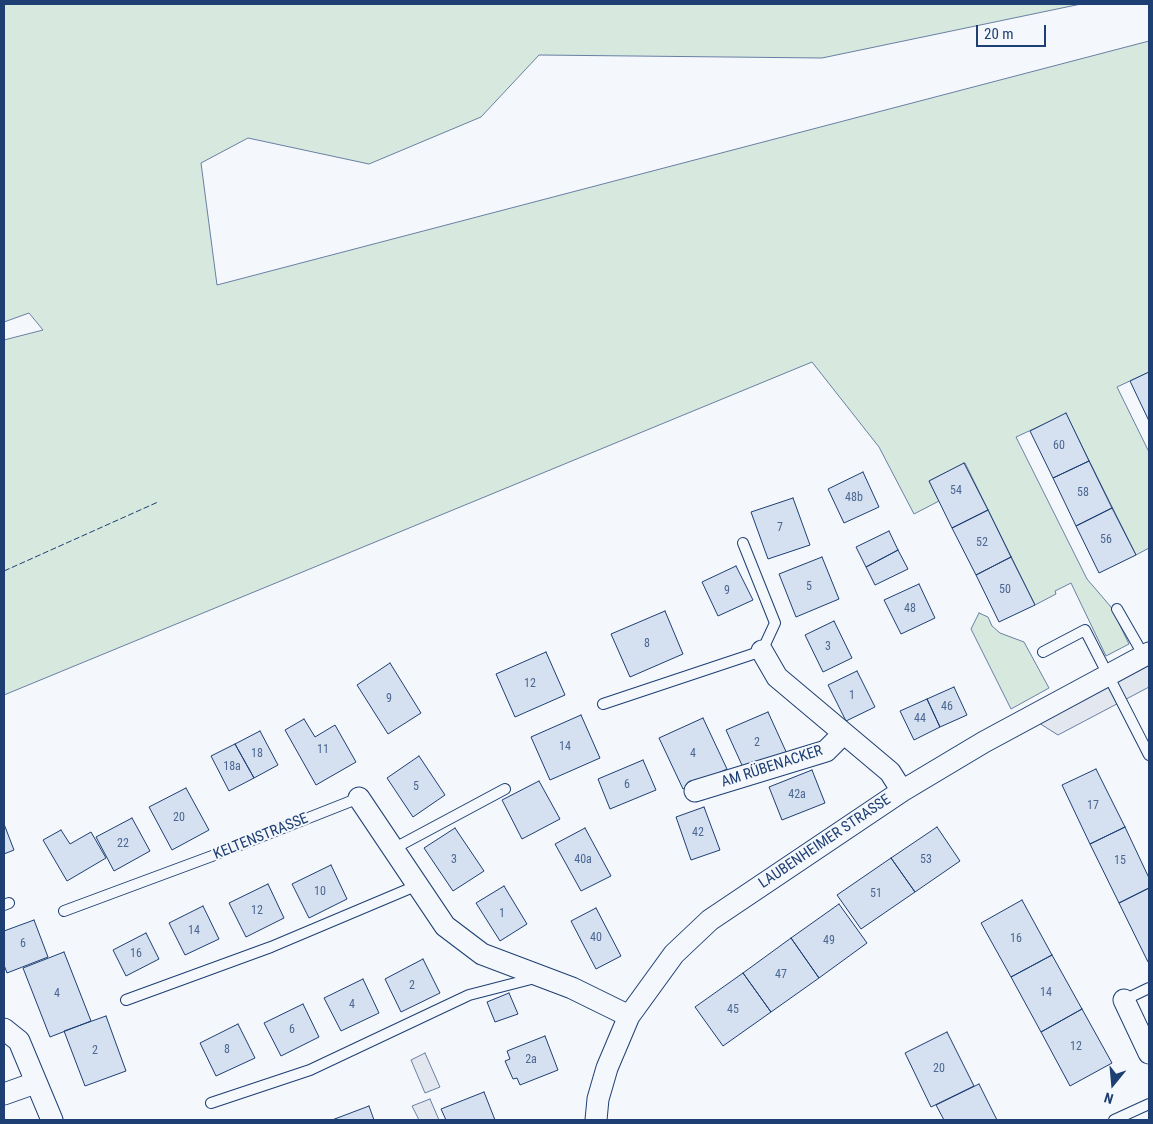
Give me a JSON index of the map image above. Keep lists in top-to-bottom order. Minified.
{"streets":{"street":["AM RÜBENACKER","KELTENSTRASSE","LAUBENHEIMER STRASSE"]},"crossings":[["AM RÜBENACKER","LAUBENHEIMER STRASSE"],["KELTENSTRASSE","LAUBENHEIMER STRASSE"]],"house_numbers":["60","54","58","48b","7","56","52","5","50","9","48","8","3","12","1","9","46","44","2","14","11","18","4","18a","6","5","42a","17","20","42","22","3","40a","53","15","10","51","12","1","14","40","16","49","6","16","47","2","14","4","4","45","6","12","8","2","2a","20"],"scale_bar":"20 m","north":"bottom"}
